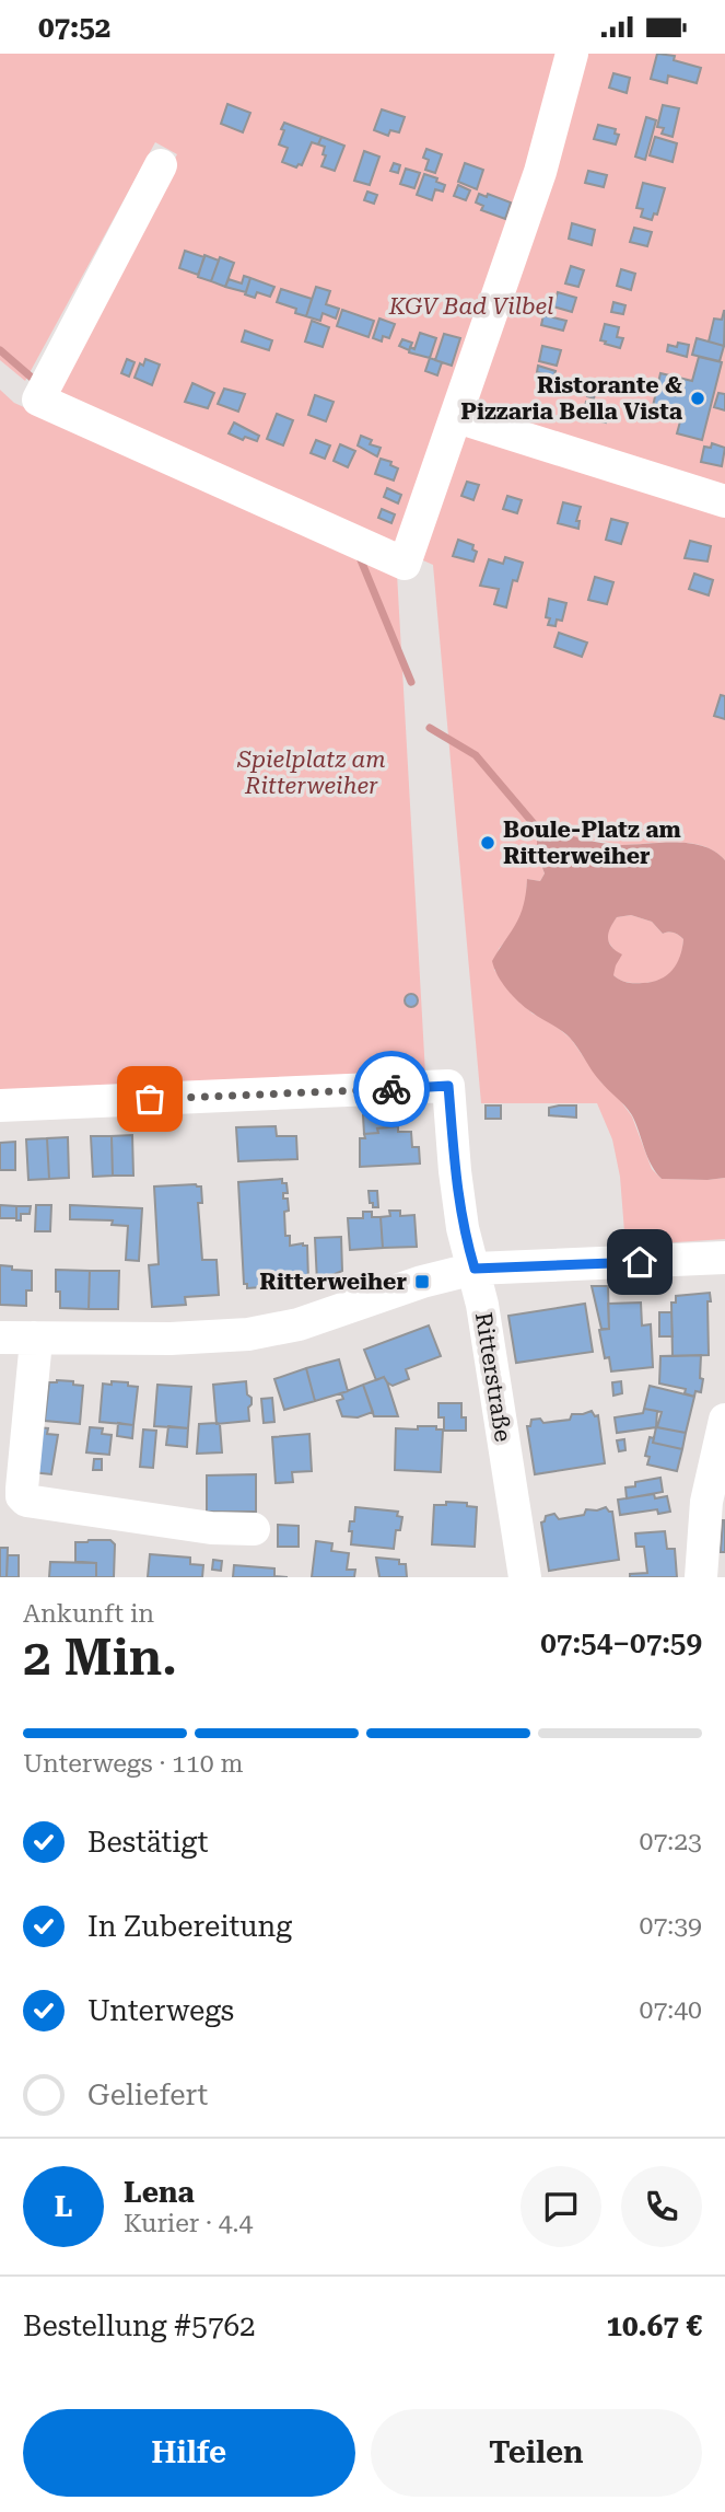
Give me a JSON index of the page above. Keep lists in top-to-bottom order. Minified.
{"streets":{"street":["Ritterstraße"]},"parks":["KGV Bad Vilbel","Spielplatz am Ritterweiher"],"places":{"other":["Ristorante & Pizzaria Bella Vista","Boule-Platz am Ritterweiher"],"transit":["Ritterweiher"]},"page":{"status":"07:52","heading":["2 Min.","Ankunft in","07:54–07:59"],"panel":["Lena","Kurier · 4.4","Bestellung #5762","10.67 €"],"bar":"Unterwegs · 110 m","list":[["Bestätigt","07:23"],["In Zubereitung","07:39"],["Unterwegs","07:40"],"Geliefert"],"round":"L","buttons":["Hilfe","Teilen"]}}
